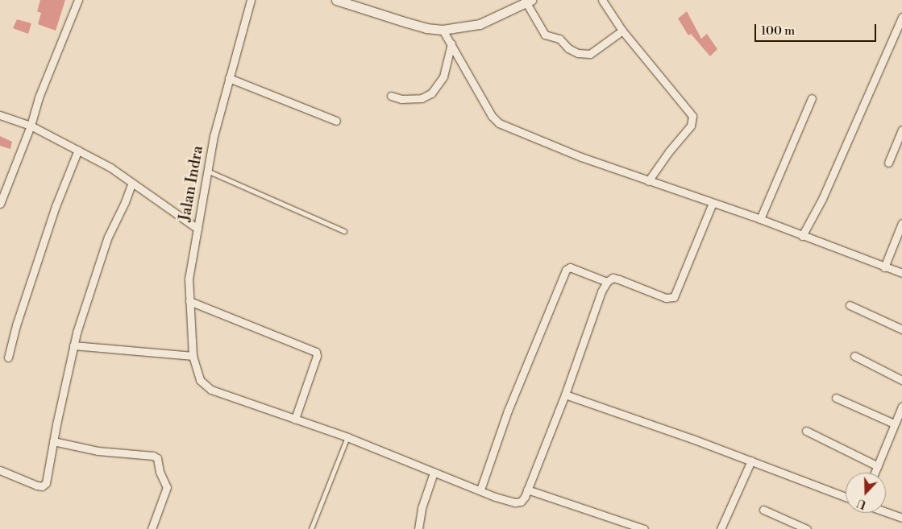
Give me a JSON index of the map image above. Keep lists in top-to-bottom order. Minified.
{"streets":{"street":["Jalan Indra"]},"scale_bar":"100 m","north":"bottom"}
